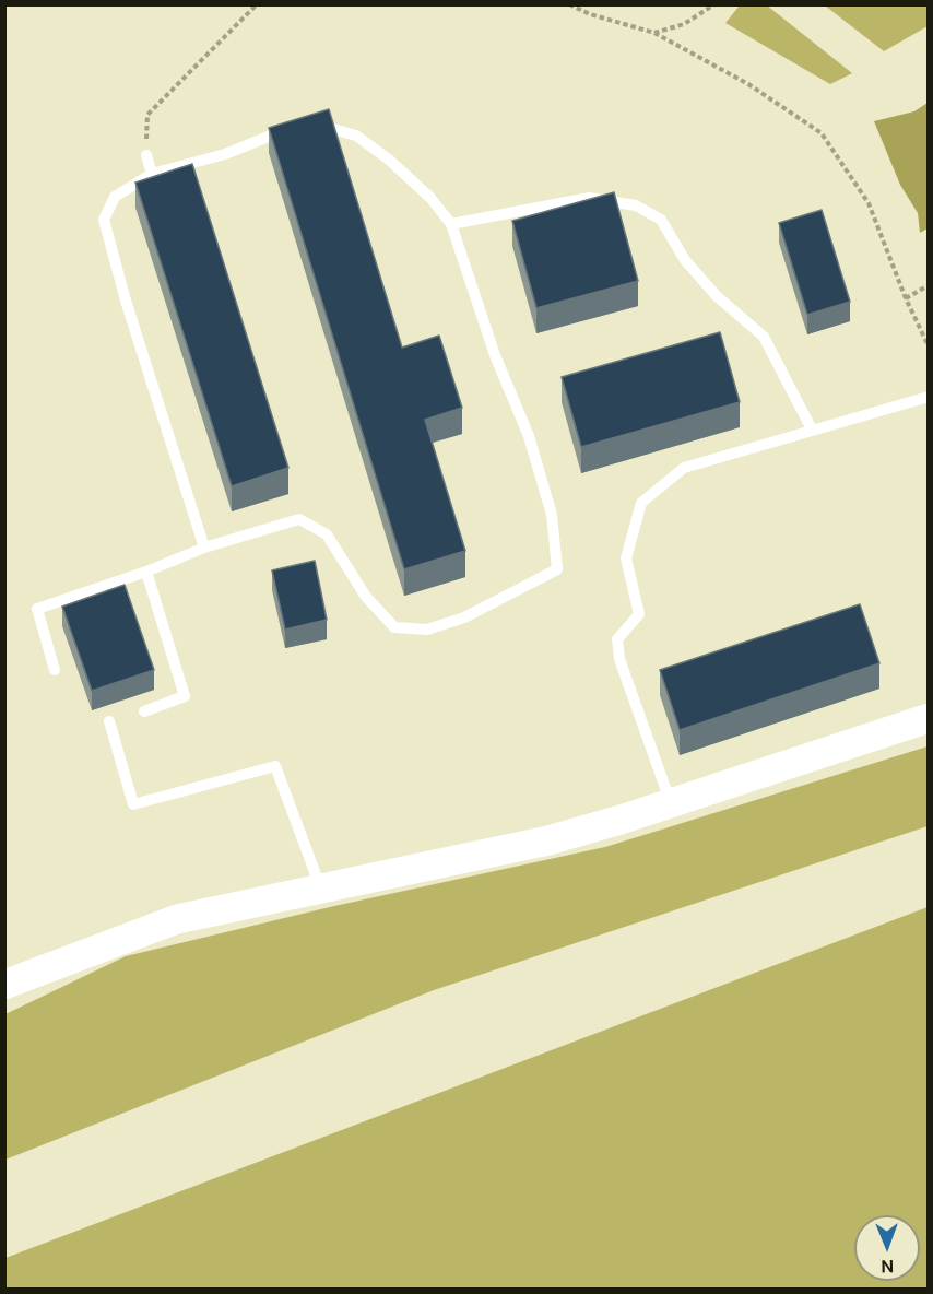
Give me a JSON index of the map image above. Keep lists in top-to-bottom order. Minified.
{"north":"bottom"}
